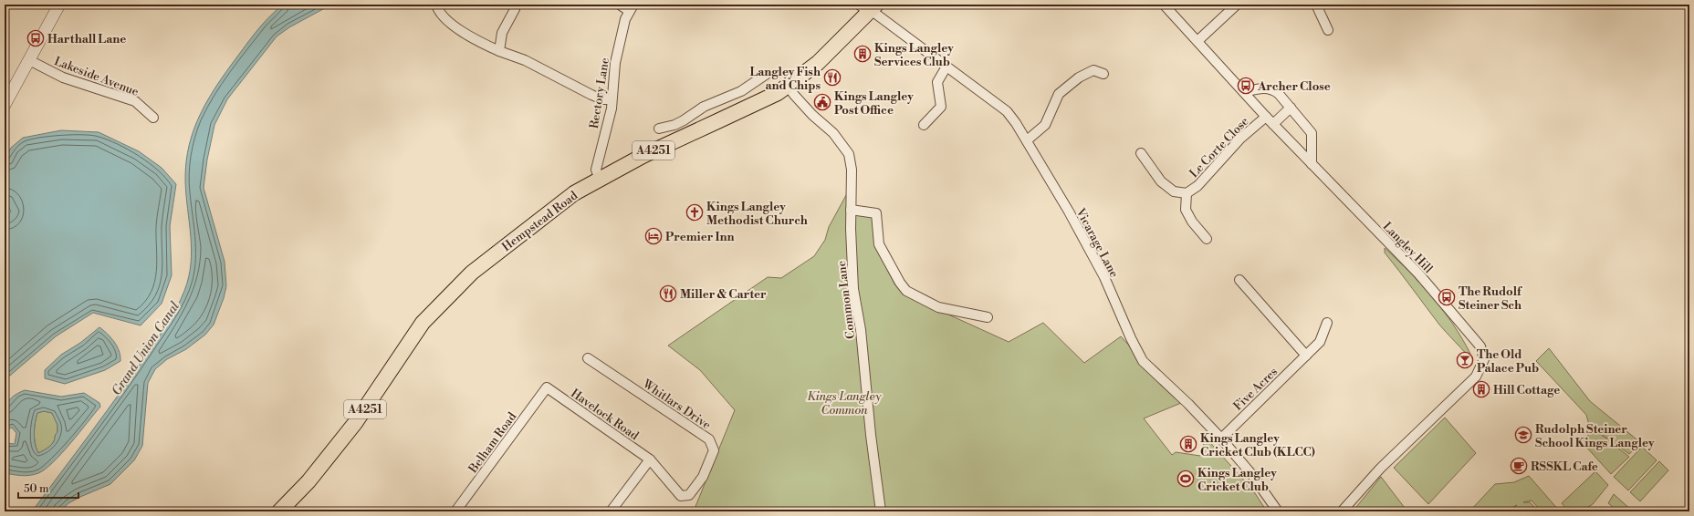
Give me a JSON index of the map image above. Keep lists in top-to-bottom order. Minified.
{"streets":{"main road":["A4251","Hempstead Road"],"street":["Lakeside Avenue","Rectory Lane","Le Corte Close","Vicarage Lane","Langley Hill","Common Lane","Five Acres","Whitlars Drive","Havelock Road","Belham Road"]},"crossings":[["Rectory Lane","Hempstead Road"],["Le Corte Close","Langley Hill"],["Hempstead Road","Vicarage Lane"],["Hempstead Road","Common Lane"],["Vicarage Lane","Five Acres"],["Whitlars Drive","Havelock Road"],["Havelock Road","Belham Road"]],"water":["Grand Union Canal"],"parks":["Kings Langley Common"],"places":{"bus stop":["Harthall Lane","Archer Close","The Rudolf Steiner Sch"],"building":["Kings Langley Services Club","Hill Cottage","Kings Langley Cricket Club (KLCC)"],"restaurant":["Langley Fish and Chips","Miller & Carter"],"public building":["Kings Langley Post Office"],"church":["Kings Langley Methodist Church"],"hotel":["Premier Inn"],"bar":["The Old Palace Pub"],"school or university":["Rudolph Steiner School Kings Langley"],"cafe":["RSSKL Cafe"],"sports":["Kings Langley Cricket Club"]},"scale_bar":"50 m"}
